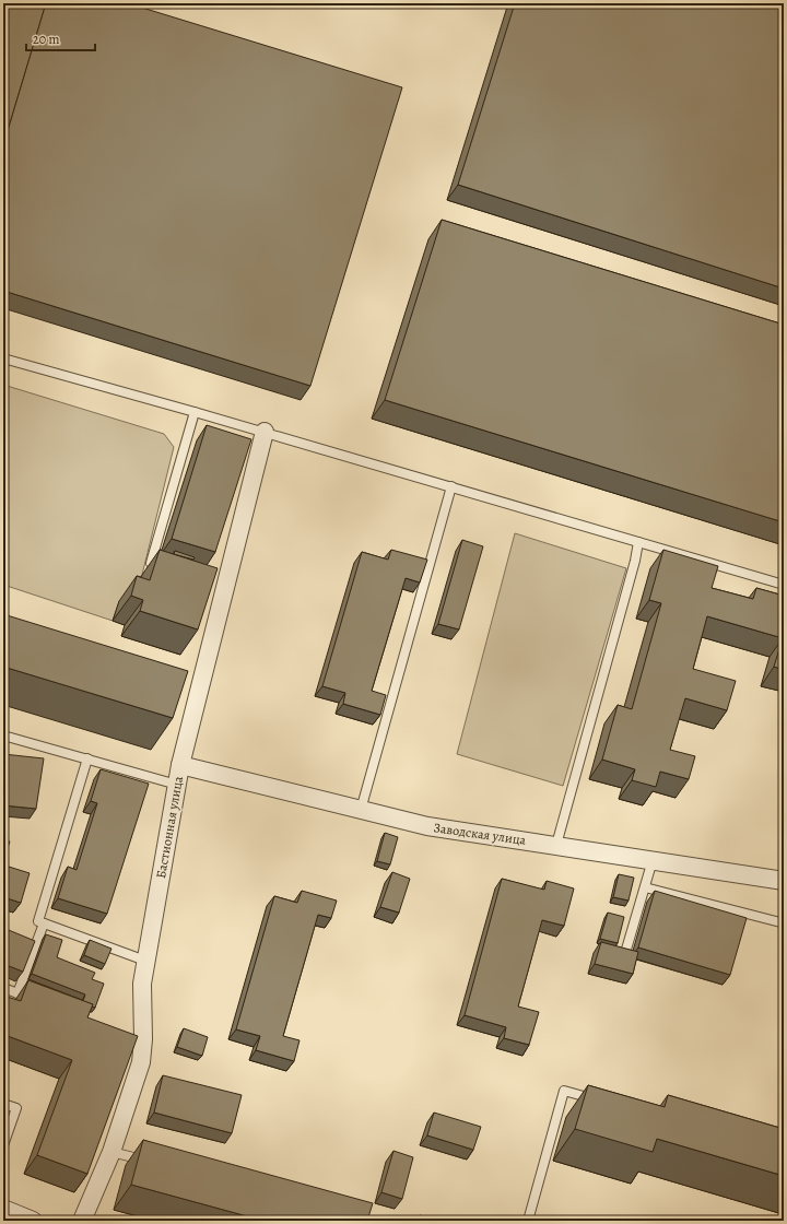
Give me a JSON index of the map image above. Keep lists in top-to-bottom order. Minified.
{"streets":{"street":["Бастионная улица","Заводская улица"]},"crossings":[["Бастионная улица","Заводская улица"]],"scale_bar":"20 m"}
